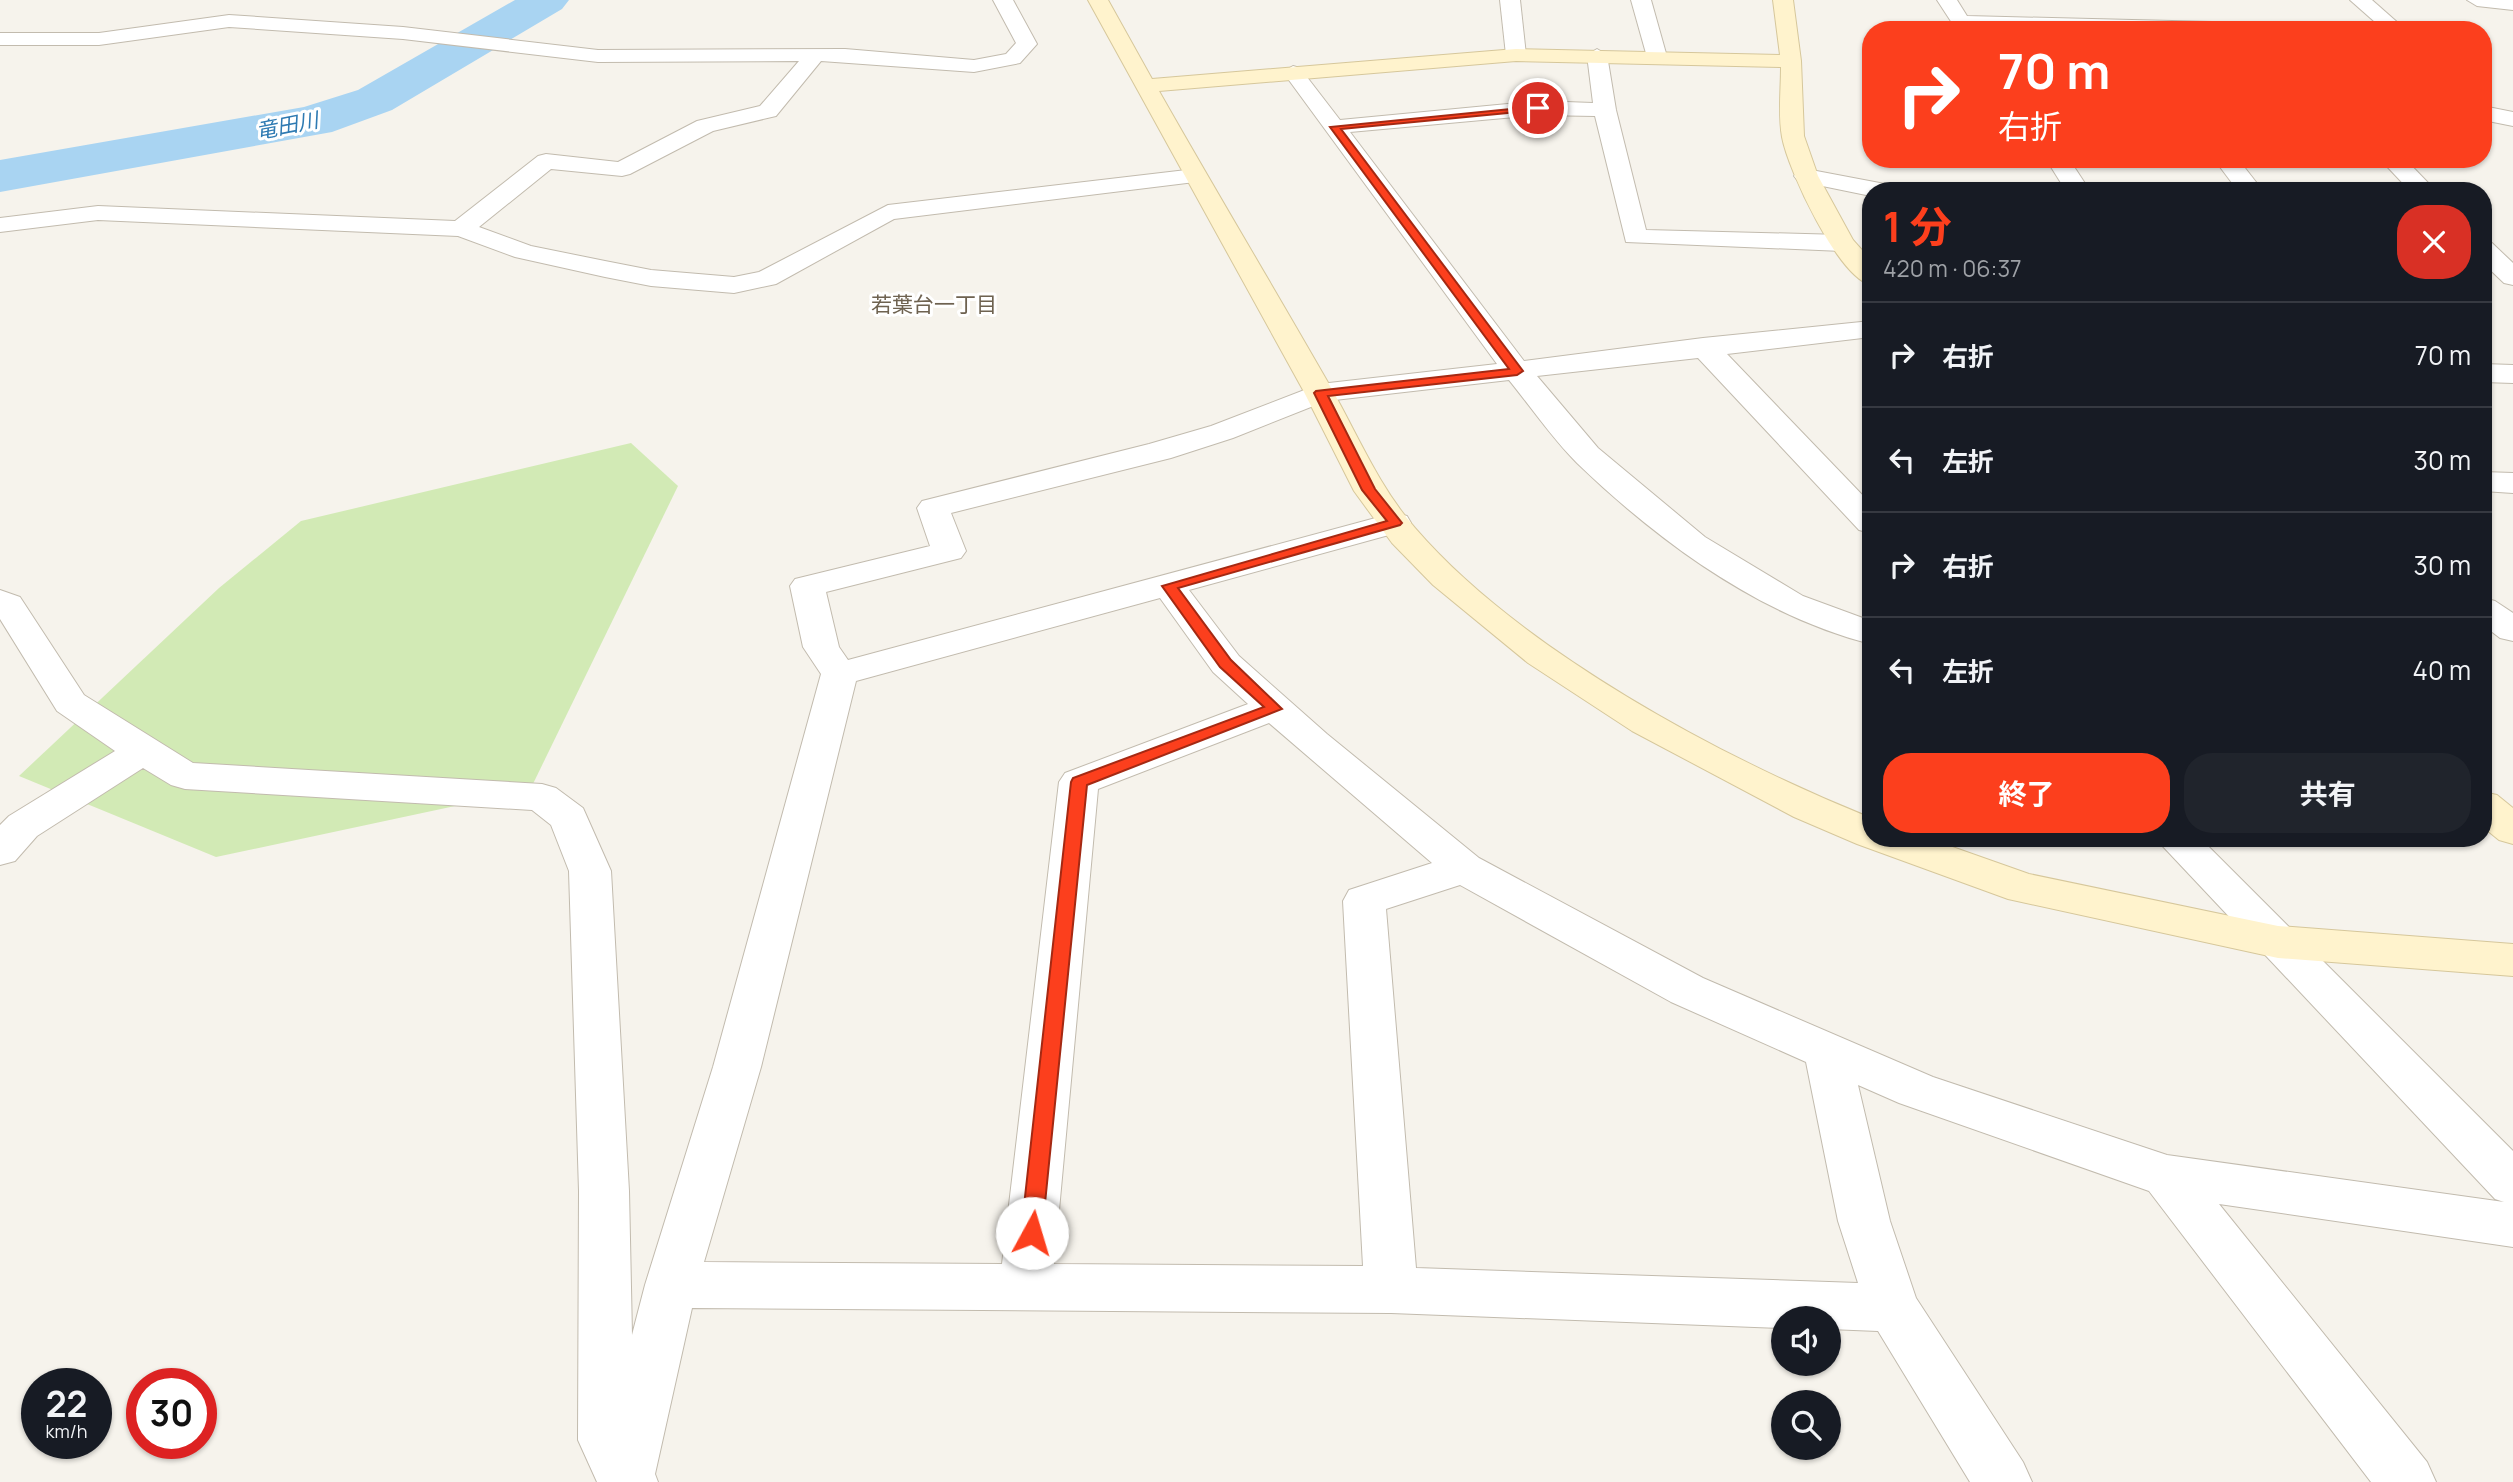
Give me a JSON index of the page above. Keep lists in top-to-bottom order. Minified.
{"districts":["若葉台一丁目"],"water":["竜田川"],"page":{"turn":["70 m","右折"],"heading":["1 分","420 m · 06:37"],"list":[{"name":"右折","value":"70 m"},{"name":"左折","value":"30 m"},{"name":"右折","value":"30 m"},{"name":"左折","value":"40 m"}],"buttons":["終了","共有"],"speed":"22 km/h","limit":"30"}}
